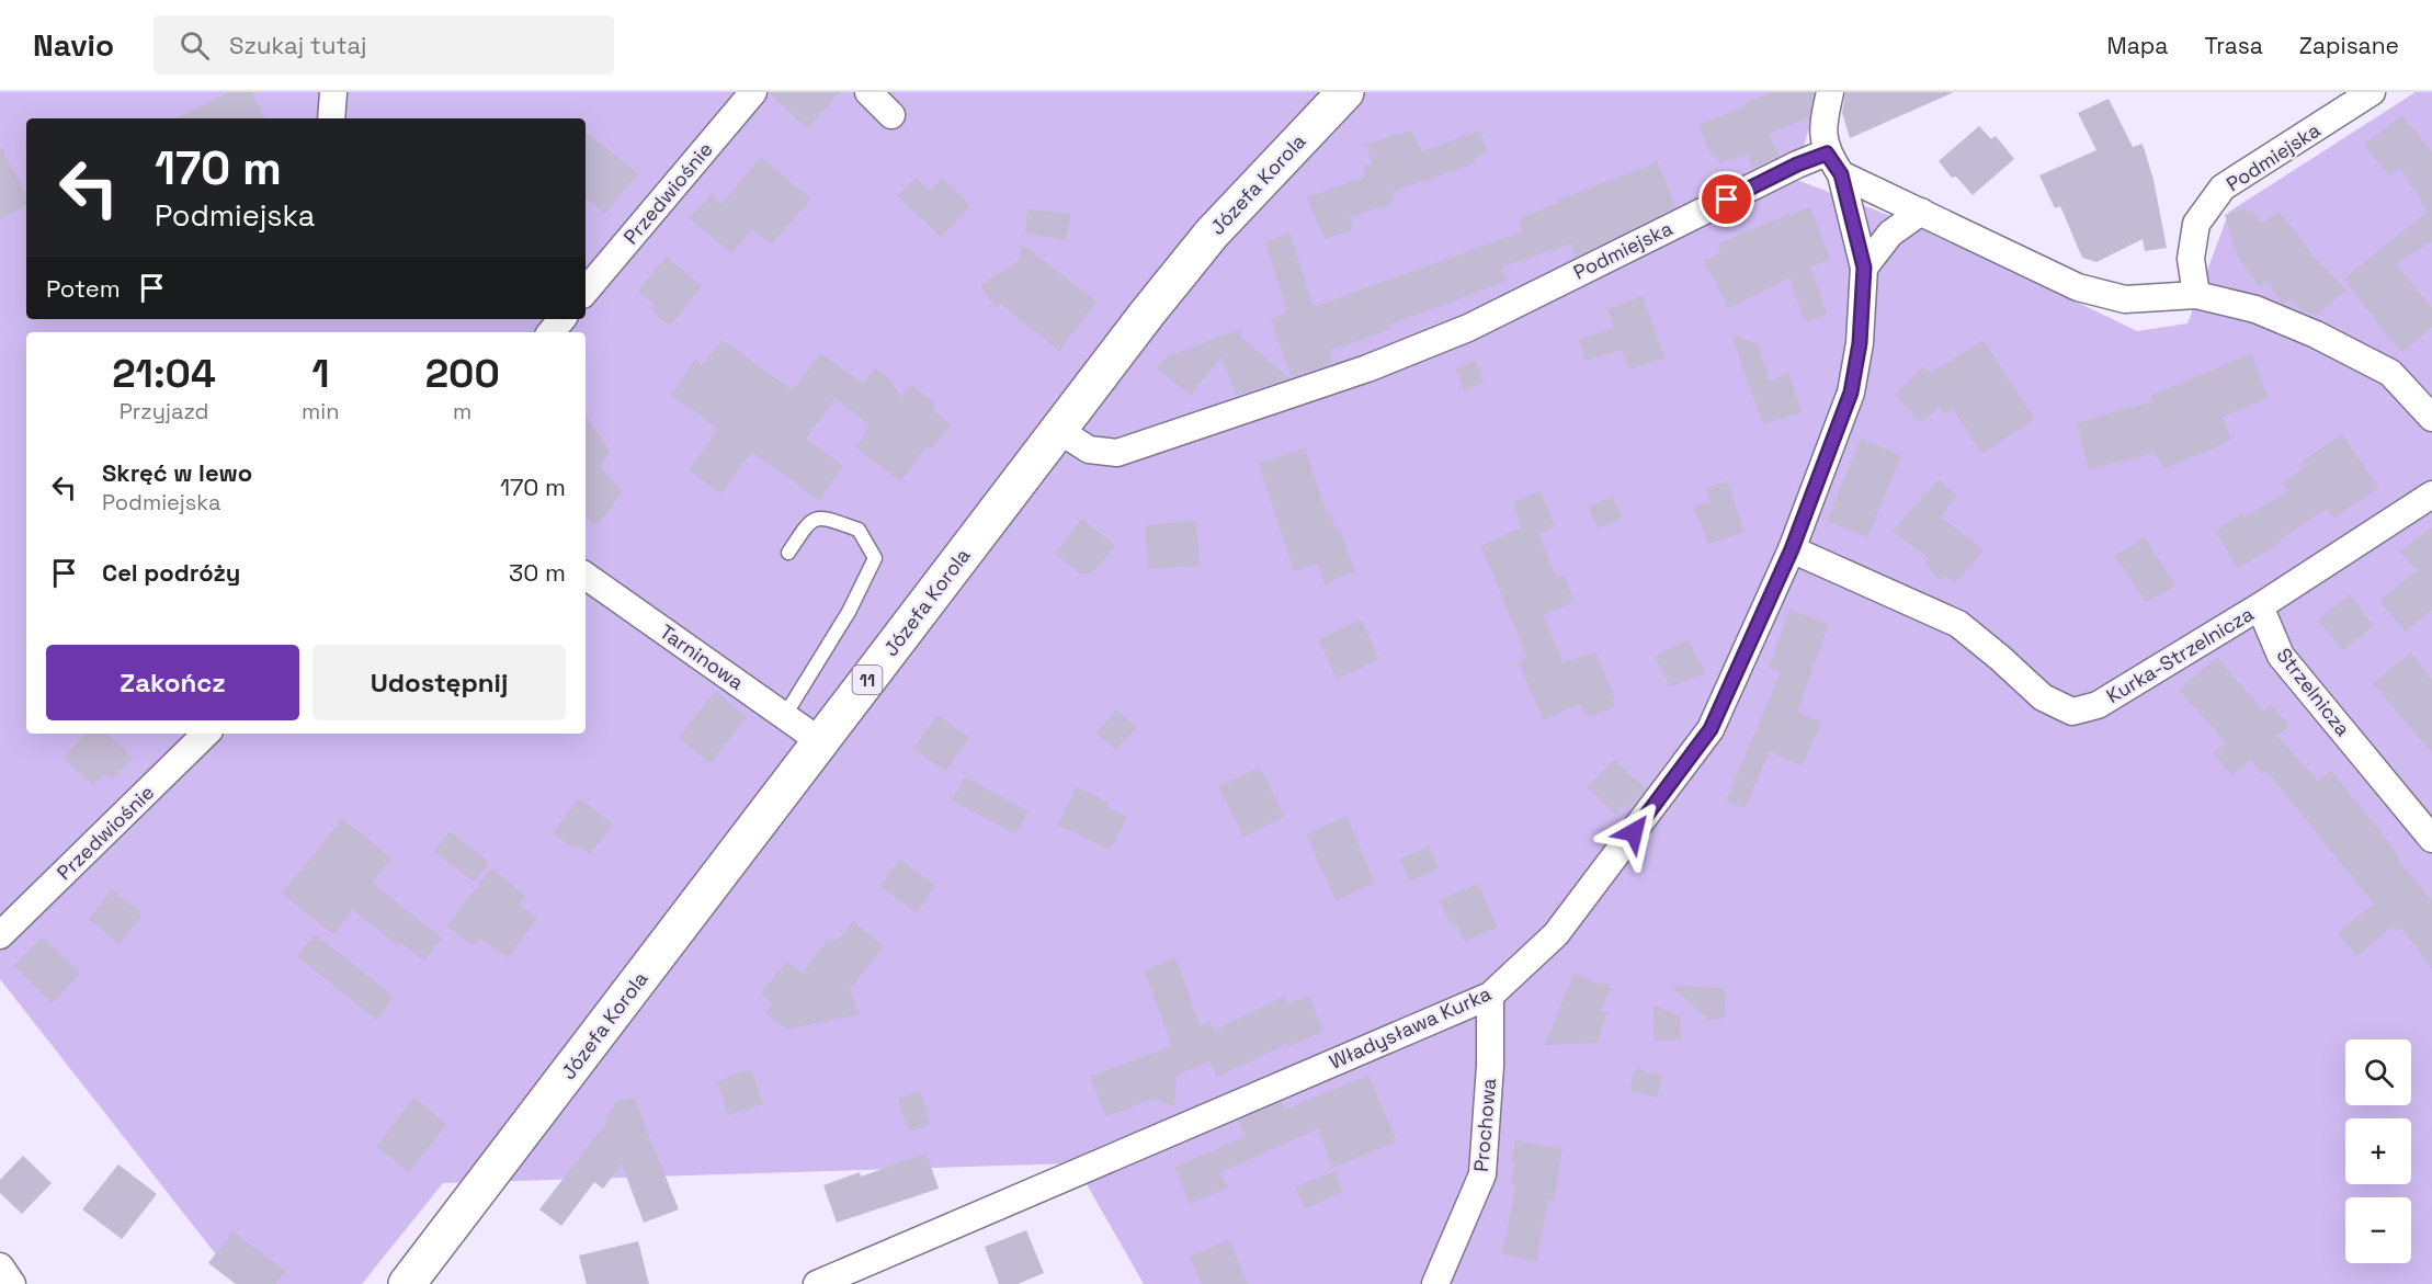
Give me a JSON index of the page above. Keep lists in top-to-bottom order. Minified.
{"streets":{"highway":["Józefa Korola","11"],"street":["Podmiejska","Przedwiośnie","Kurka-Strzelnicza","Tarninowa","Strzelnicza","Władysława Kurka","Prochowa"]},"crossings":[["Podmiejska","Józefa Korola"],["Podmiejska","Władysława Kurka"],["Józefa Korola","Tarninowa"],["Kurka-Strzelnicza","Strzelnicza"],["Kurka-Strzelnicza","Władysława Kurka"],["Władysława Kurka","Prochowa"]],"page":{"header":"Navio","search":"Szukaj tutaj","nav":["Mapa","Trasa","Zapisane"],"turn":["170 m","Podmiejska"],"then":"Potem","eta":["21:04","Przyjazd","1","min","200","m"],"list":[{"name":"Skręć w lewo","note":"Podmiejska","value":"170 m"},{"name":"Cel podróży","value":"30 m"}],"buttons":["Zakończ","Udostępnij"],"map_buttons":["+","−"]}}
